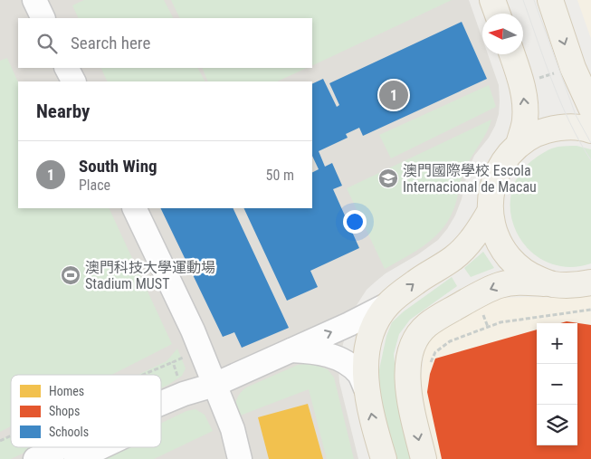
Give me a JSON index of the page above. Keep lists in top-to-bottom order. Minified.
{"places":{"school or university":["澳門國際學校 Escola Internacional de Macau"],"sports":["澳門科技大學運動場 Stadium MUST"]},"legend":["Homes","Shops","Schools"],"north":"left","page":{"search":"Search here","pins":"1","heading":"Nearby","list":[{"mark":"1","name":"South Wing","note":"Place","value":"50 m"}],"map_buttons":["+","−"]}}
